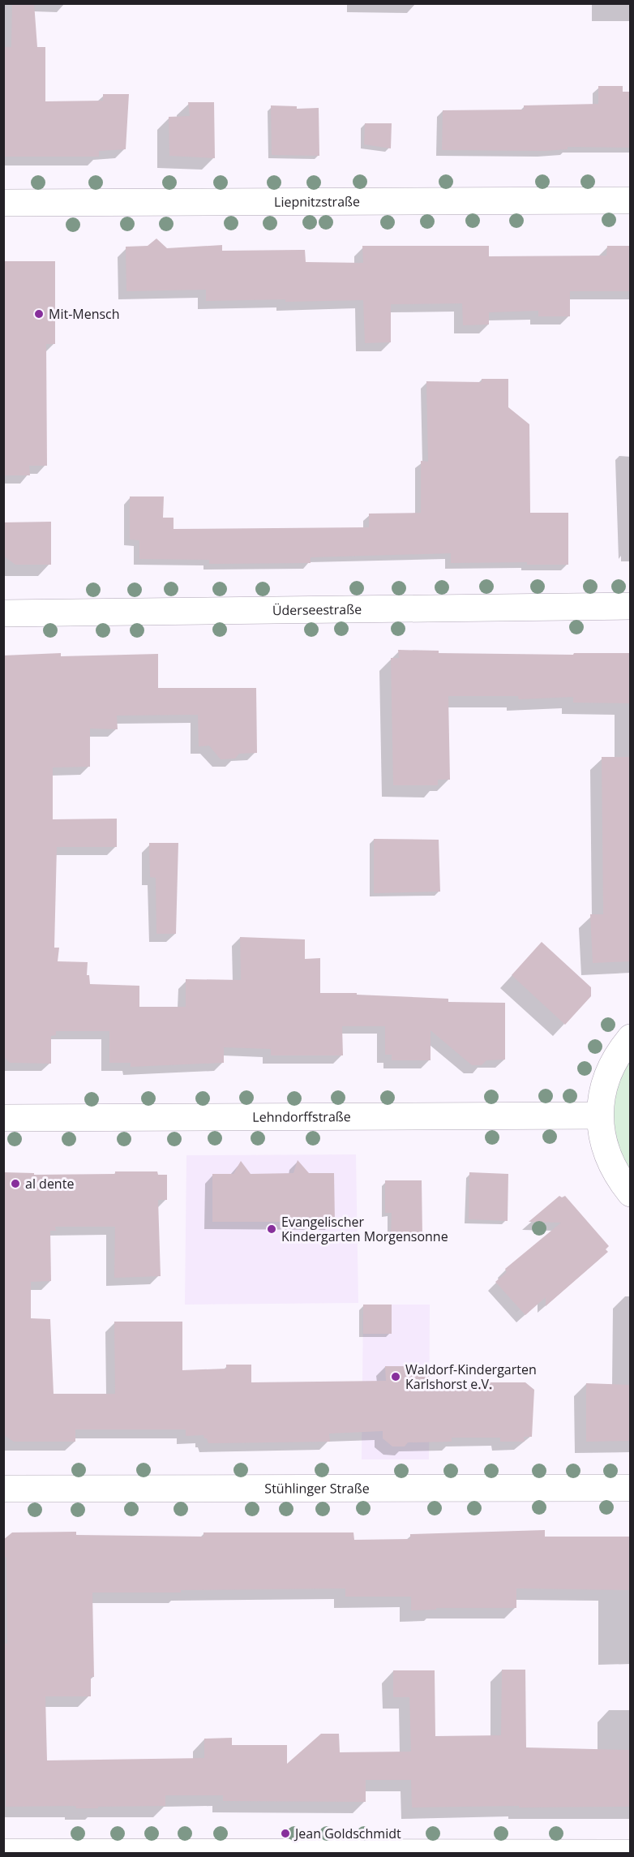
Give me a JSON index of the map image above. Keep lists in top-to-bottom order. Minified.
{"streets":{"street":["Liepnitzstraße","Üderseestraße","Lehndorffstraße","Stühlinger Straße"]},"places":["Mit-Mensch","al dente","Evangelischer Kindergarten Morgensonne","Waldorf-Kindergarten Karlshorst e.V.","Jean Goldschmidt"]}
